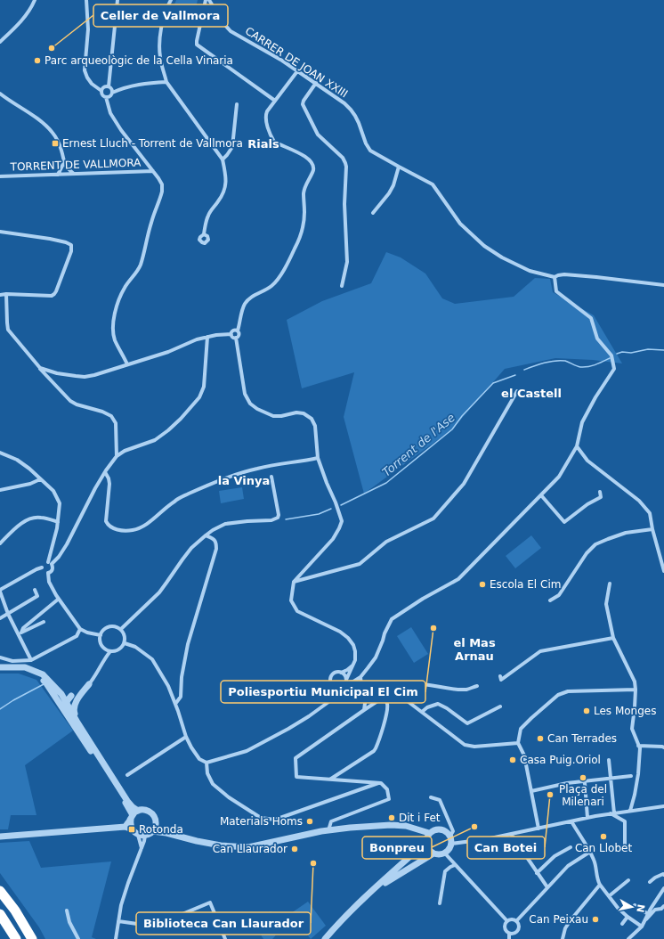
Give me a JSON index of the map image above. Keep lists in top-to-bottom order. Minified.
{"streets":{"street":["CARRER DE JOAN XXIII","TORRENT DE VALLMORA"]},"districts":["Rials","el Castell","la Vinya","el Mas Arnau"],"water":["Torrent de l'Ase"],"places":{"other":["Celler de Vallmora","Parc arqueològic de la Cella Vinaria","Escola El Cim","Poliesportiu Municipal El Cim","Les Monges","Can Terrades","Casa Puig.Oriol","Plaça del Milenari","Can Botei","Dit i Fet","Materials Homs","Bonpreu","Can Llobet","Can Llaurador","Biblioteca Can Llaurador","Can Peixau"],"transit":["Ernest Lluch - Torrent de Vallmora","Rotonda"]},"north":"right"}
